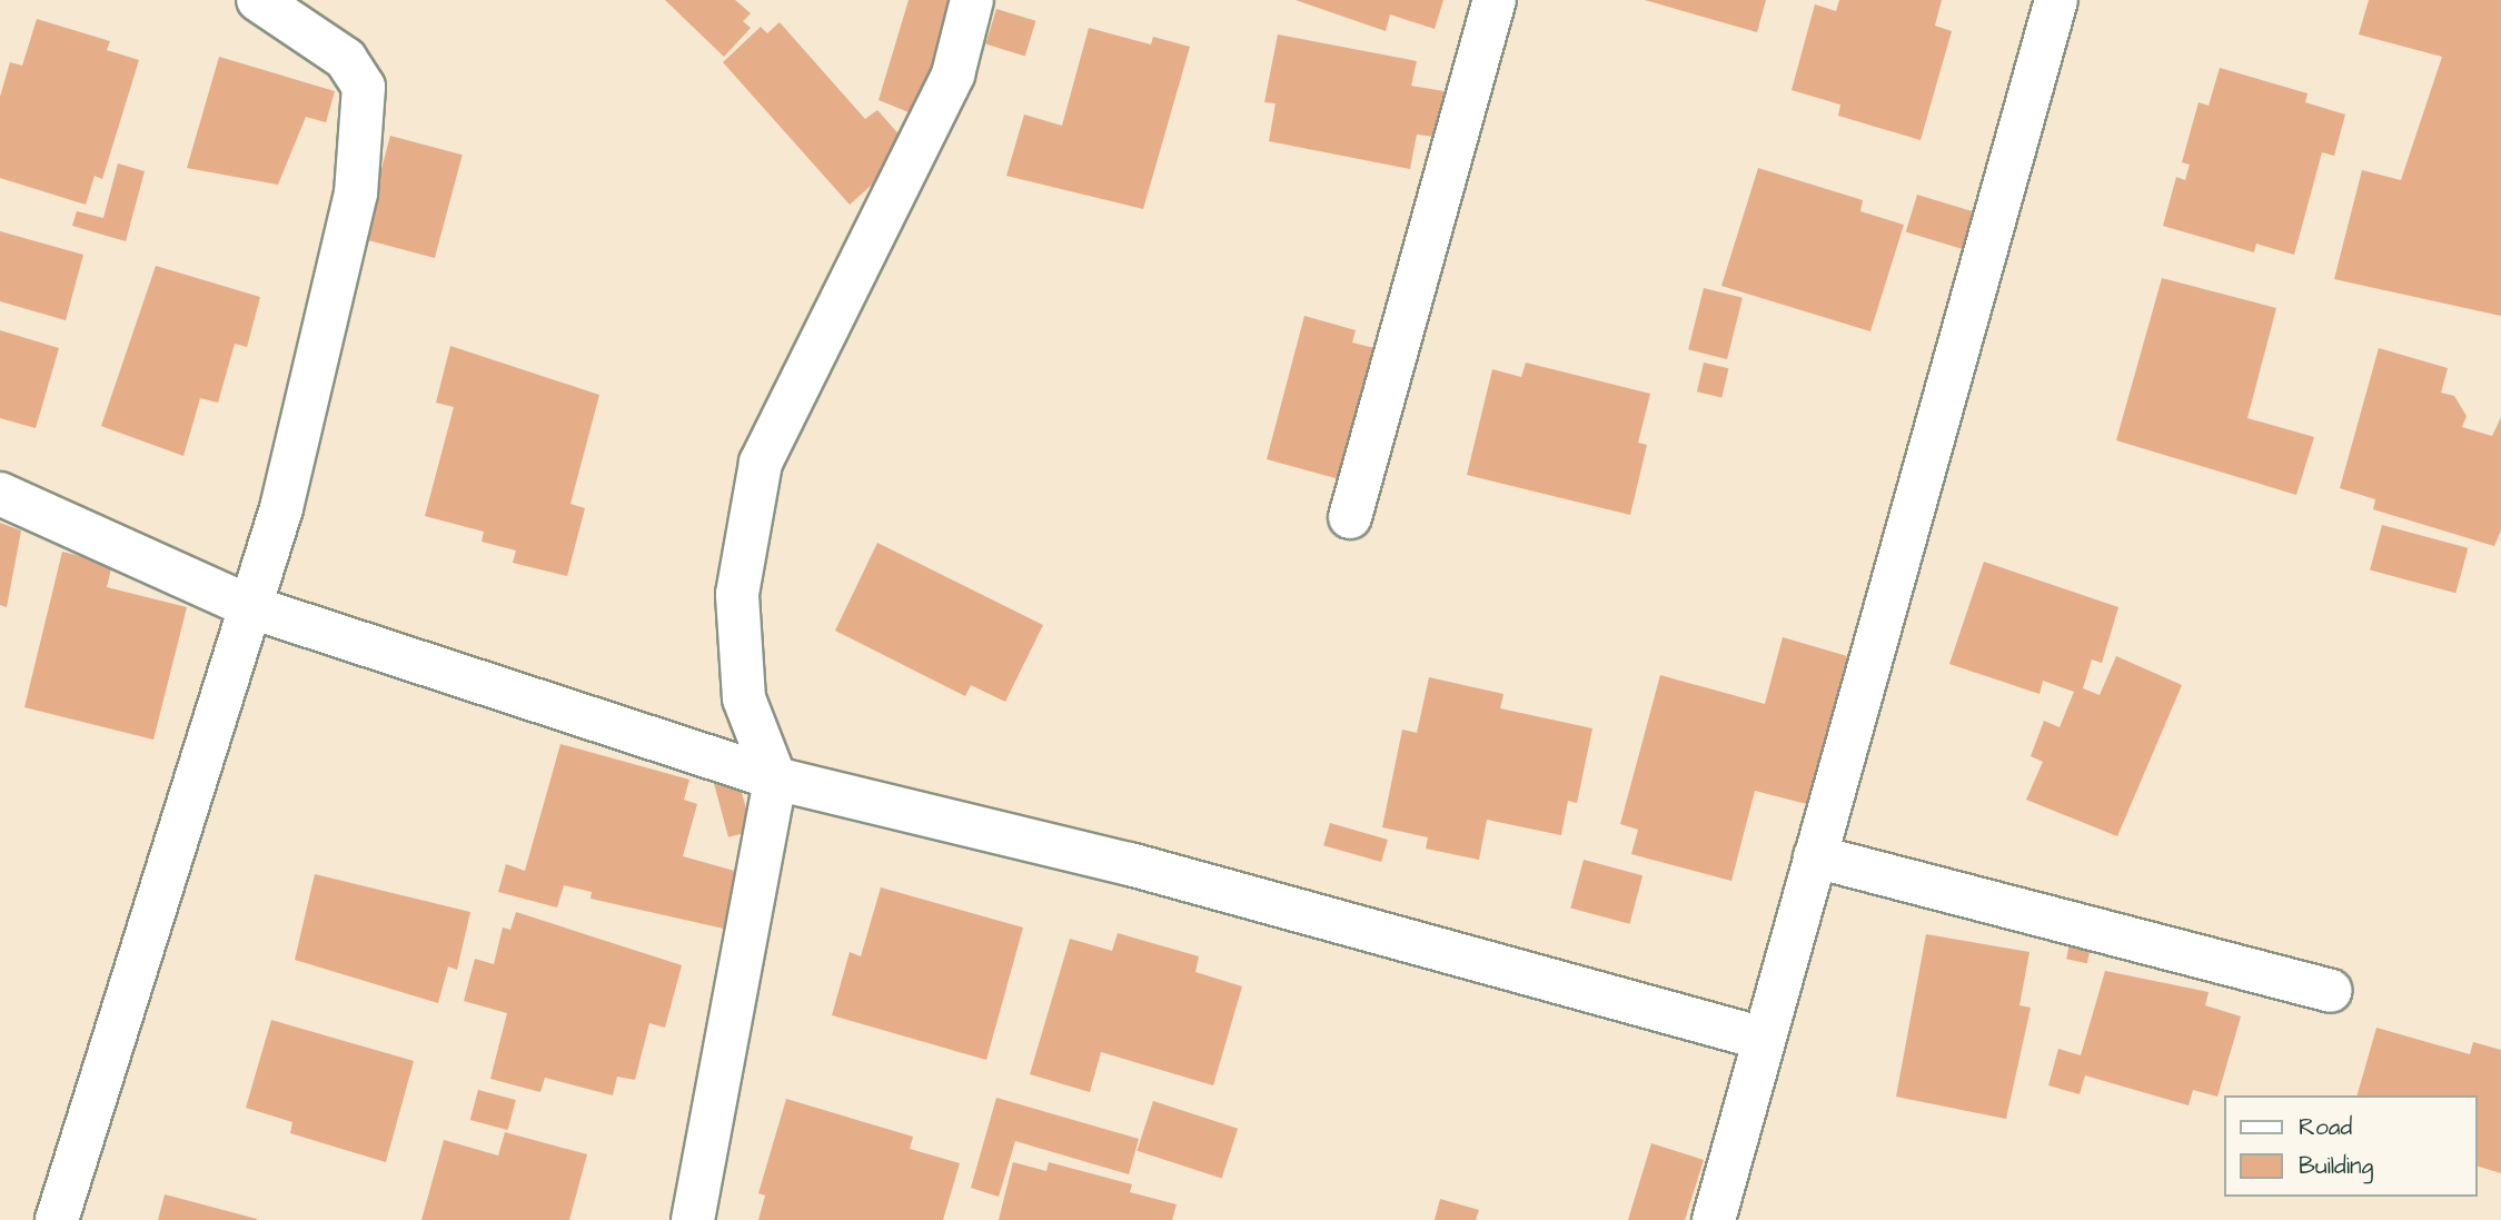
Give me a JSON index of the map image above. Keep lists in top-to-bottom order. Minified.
{"legend":["Road","Building"]}
